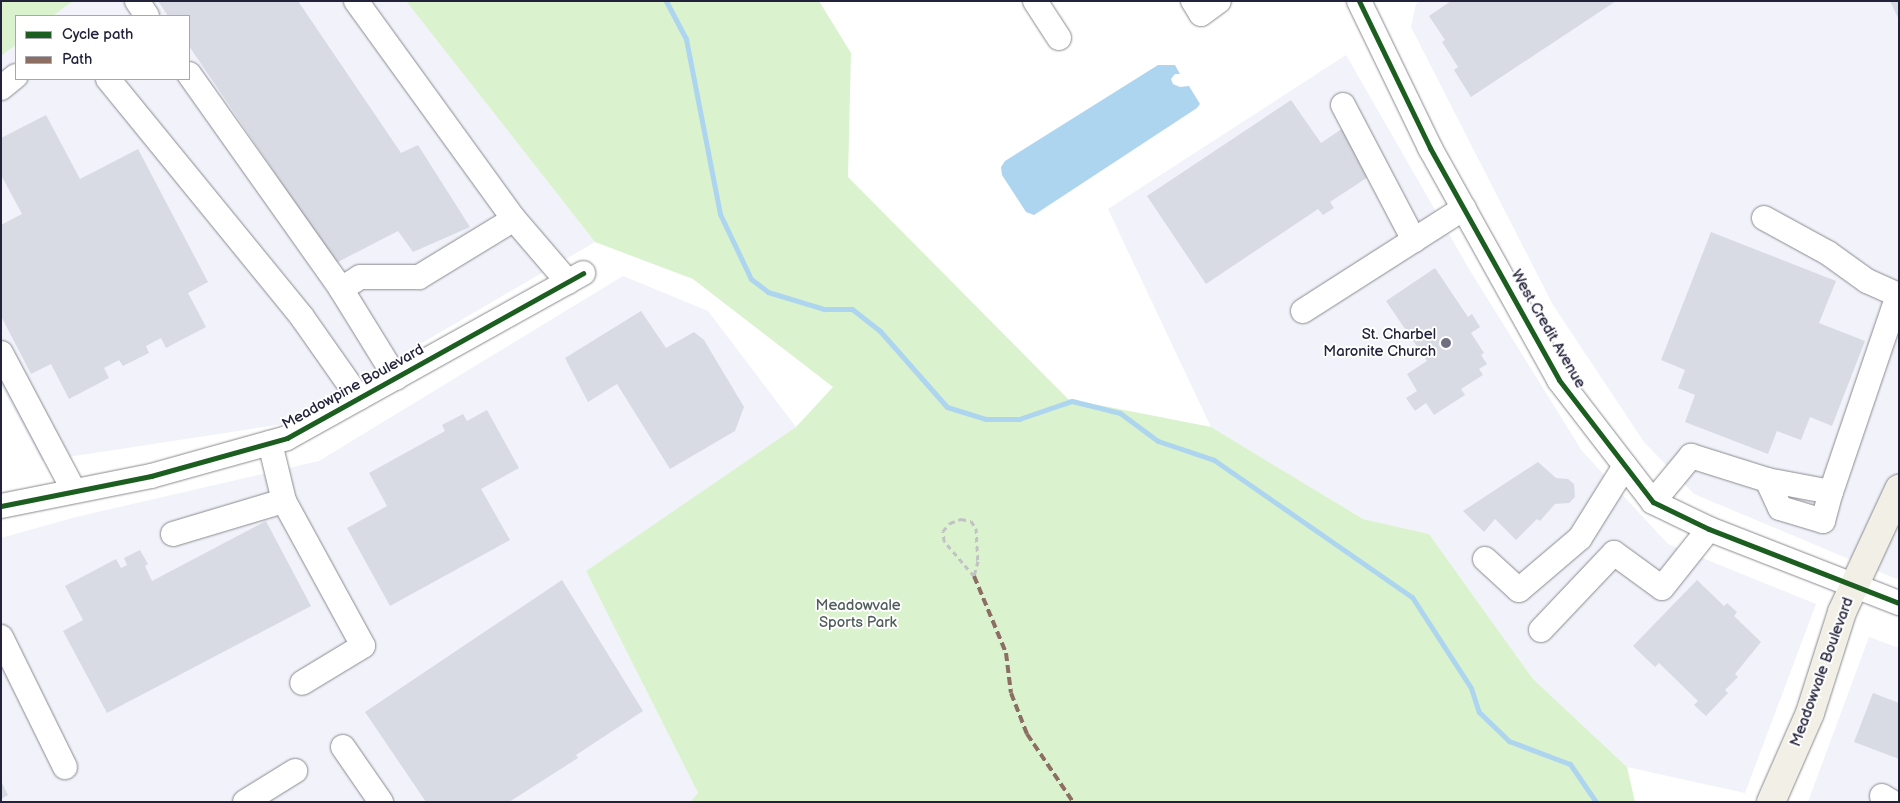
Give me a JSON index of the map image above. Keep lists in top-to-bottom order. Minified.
{"streets":{"main road":["Meadowvale Boulevard"],"street":["West Credit Avenue","Meadowpine Boulevard"]},"crossings":[["West Credit Avenue","Meadowvale Boulevard"]],"parks":["Meadowvale Sports Park"],"places":["St. Charbel Maronite Church"],"legend":["Cycle path","Path"]}
